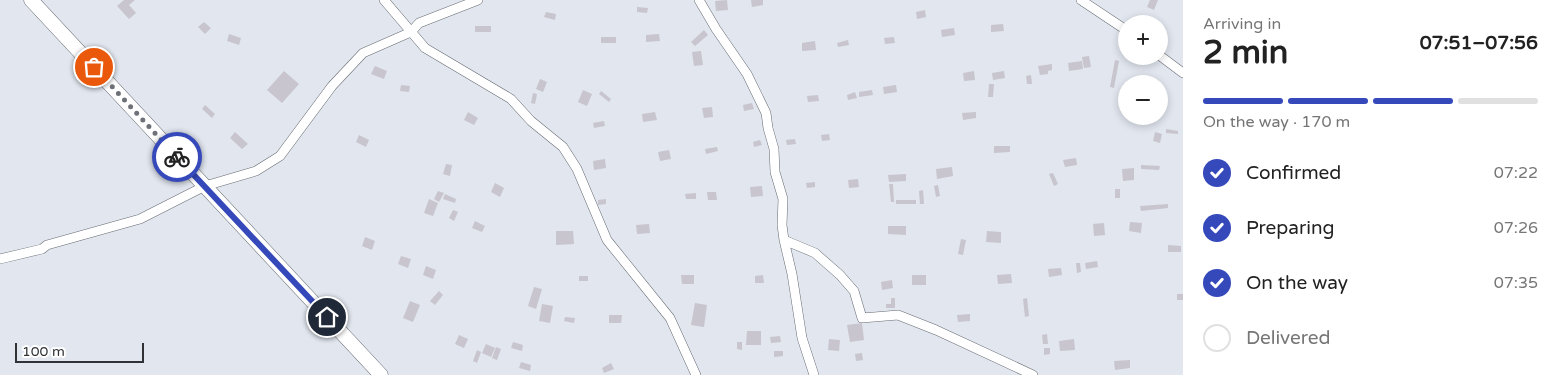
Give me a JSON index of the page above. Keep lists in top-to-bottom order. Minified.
{"scale_bar":"100 m","page":{"heading":["2 min","Arriving in","07:51–07:56"],"map_buttons":["+","−"],"bar":"On the way · 170 m","list":[["Confirmed","07:22"],["Preparing","07:26"],["On the way","07:35"],"Delivered"],"scale":"100 m"}}
